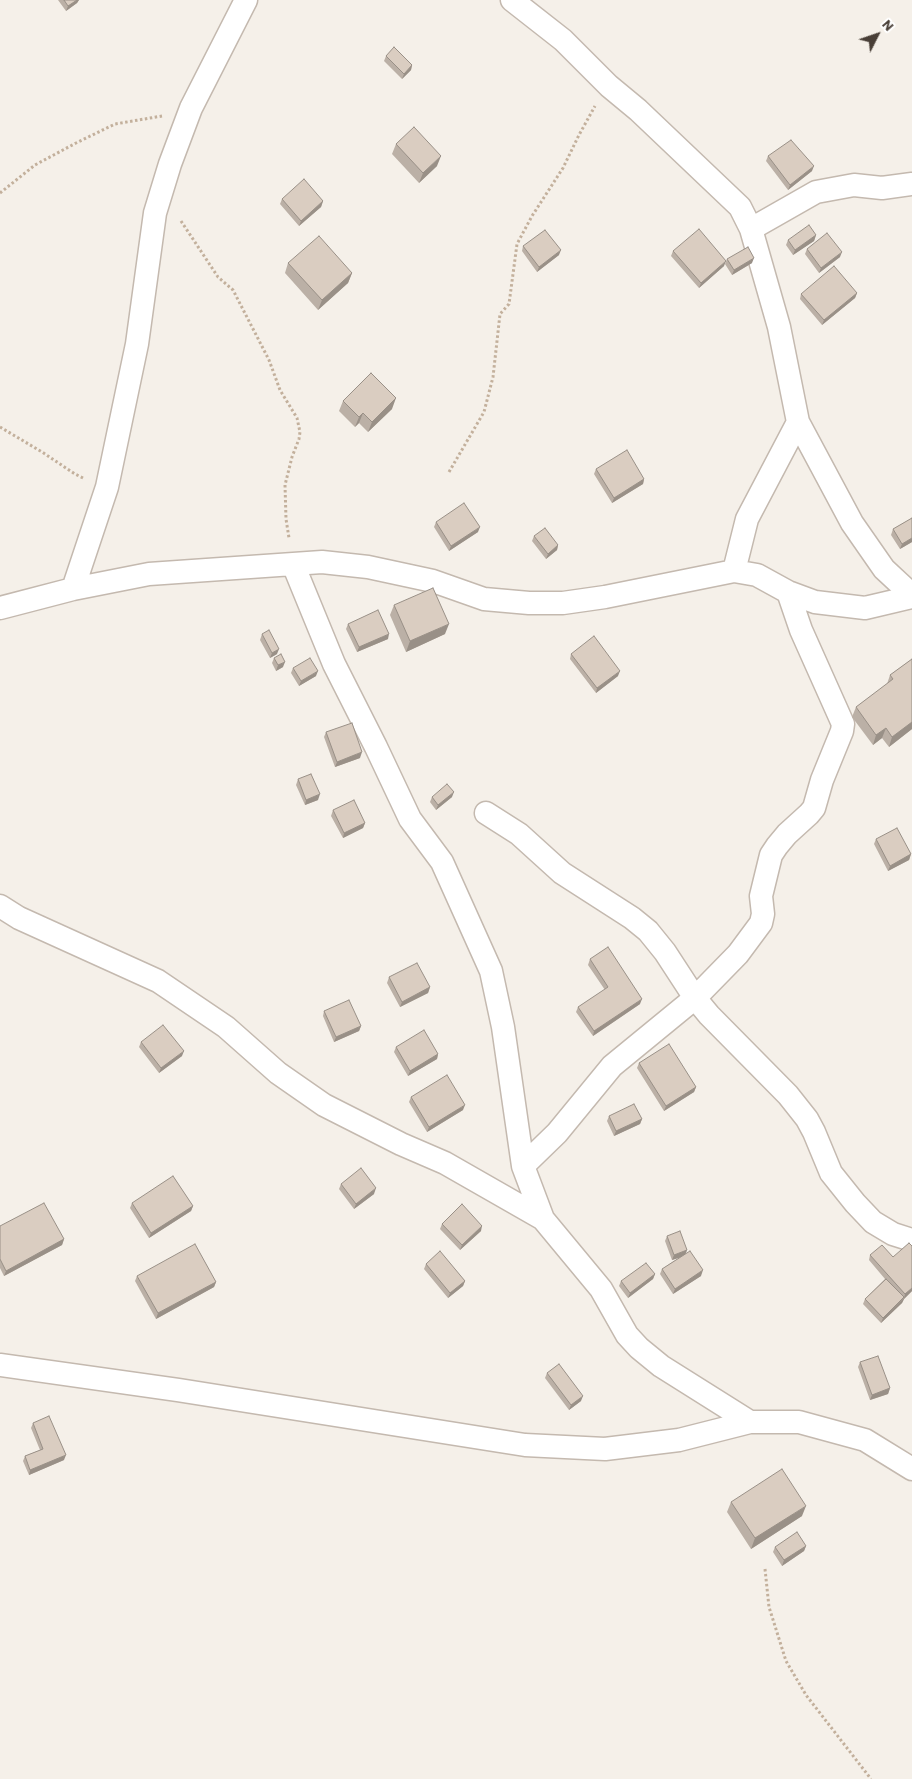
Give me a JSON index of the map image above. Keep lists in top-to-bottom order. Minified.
{"north":"top right"}
